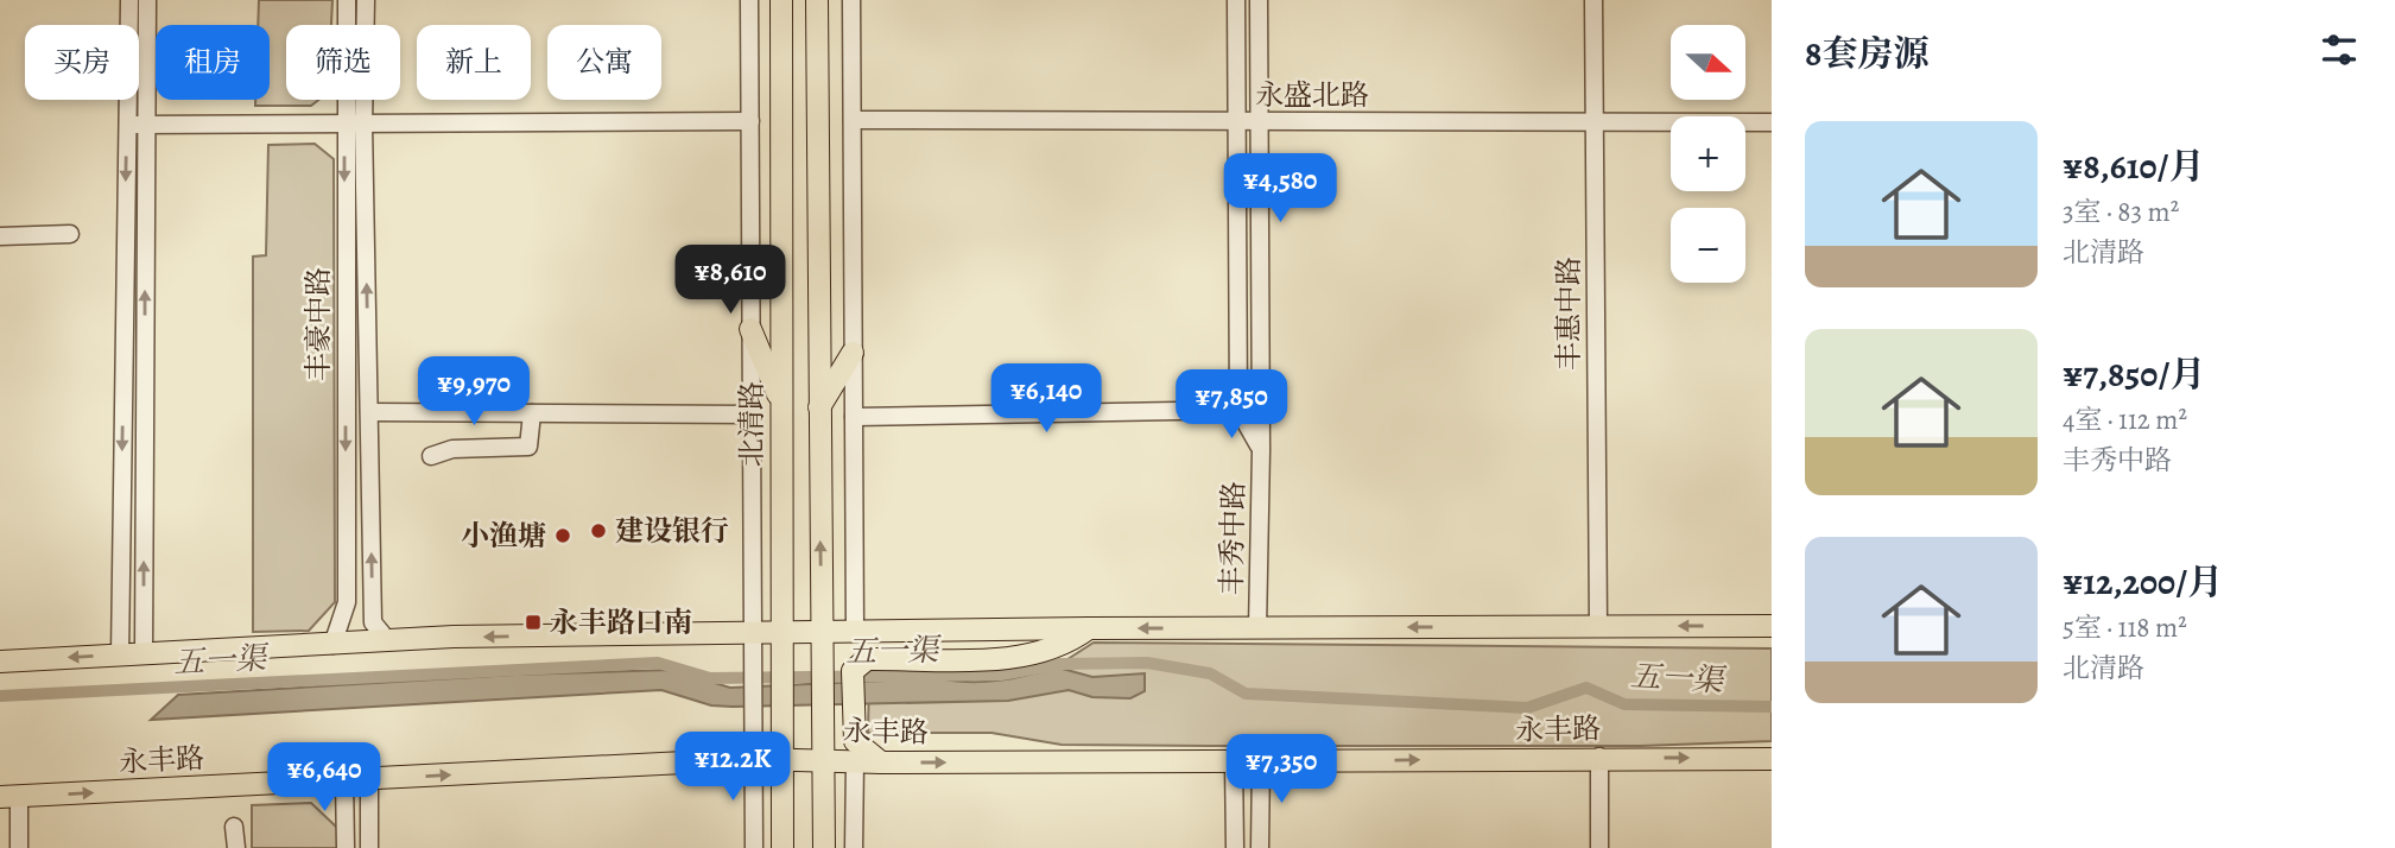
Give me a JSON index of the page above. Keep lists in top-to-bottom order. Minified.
{"streets":{"main road":["北清路","永丰路"],"street":["永盛北路","丰惠中路","丰豪中路","丰秀中路"]},"crossings":[["永盛北路","丰惠中路"],["永盛北路","丰秀中路"],["北清路","永丰路"]],"water":["五一渠"],"places":{"other":["建设银行","小渔塘"],"transit":["永丰路口南"]},"north":"right","page":{"heading":"8套房源","map_buttons":["+","−"],"chip":["买房","租房","筛选","新上","公寓"],"list":[{"name":"¥8,610/月","note":"3室 · 83 m² · 北清路"},{"name":"¥7,850/月","note":"4室 · 112 m² · 丰秀中路"},{"name":"¥12,200/月","note":"5室 · 118 m² · 北清路"}],"price":["¥4,580","¥8,610","¥9,970","¥6,140","¥7,850","¥12.2K","¥7,350","¥6,640"]}}
